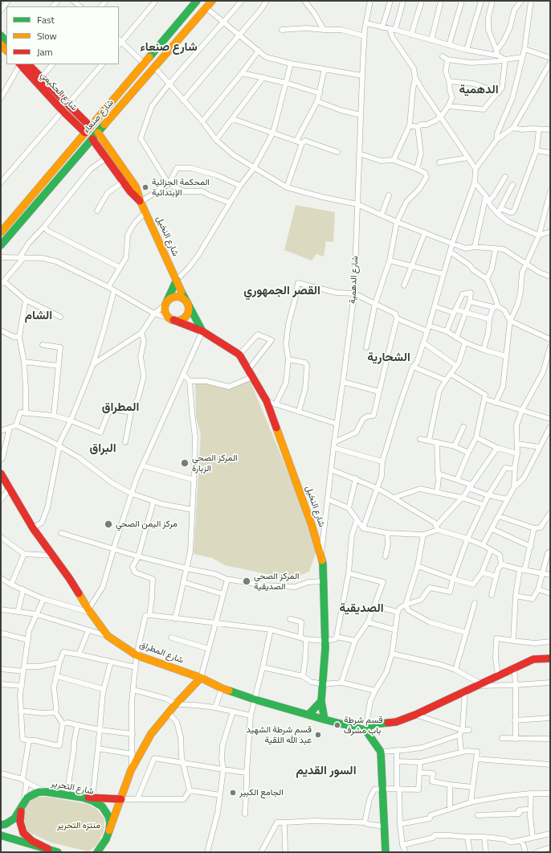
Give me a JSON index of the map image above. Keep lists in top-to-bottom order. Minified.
{"streets":{"main road":["شارع الحكيمي","شارع صنعاء","شارع النخيل","شارع المطراق","شارع التحرير"],"street":["شارع الدهمية"]},"crossings":[["شارع الحكيمي","شارع صنعاء"],["شارع صنعاء","شارع النخيل"],["شارع النخيل","شارع الدهمية"],["شارع النخيل","شارع المطراق"]],"districts":["شارع صنعاء","الدهمية","القصر الجمهوري","الشام","الشحارية","المطراق","البراق","الصديقية","السور القديم"],"parks":["منتزه التحرير"],"places":["المحكمة الجزائية الإبتدائية","المركز الصحي الزبارة","مركز اليمن الصحي","المركز الصحي الصديقية","قسم شرطة باب مشرف","قسم شرطة الشهيد عبد الله اللقية","الجامع الكبير"],"legend":["Fast","Slow","Jam"]}
